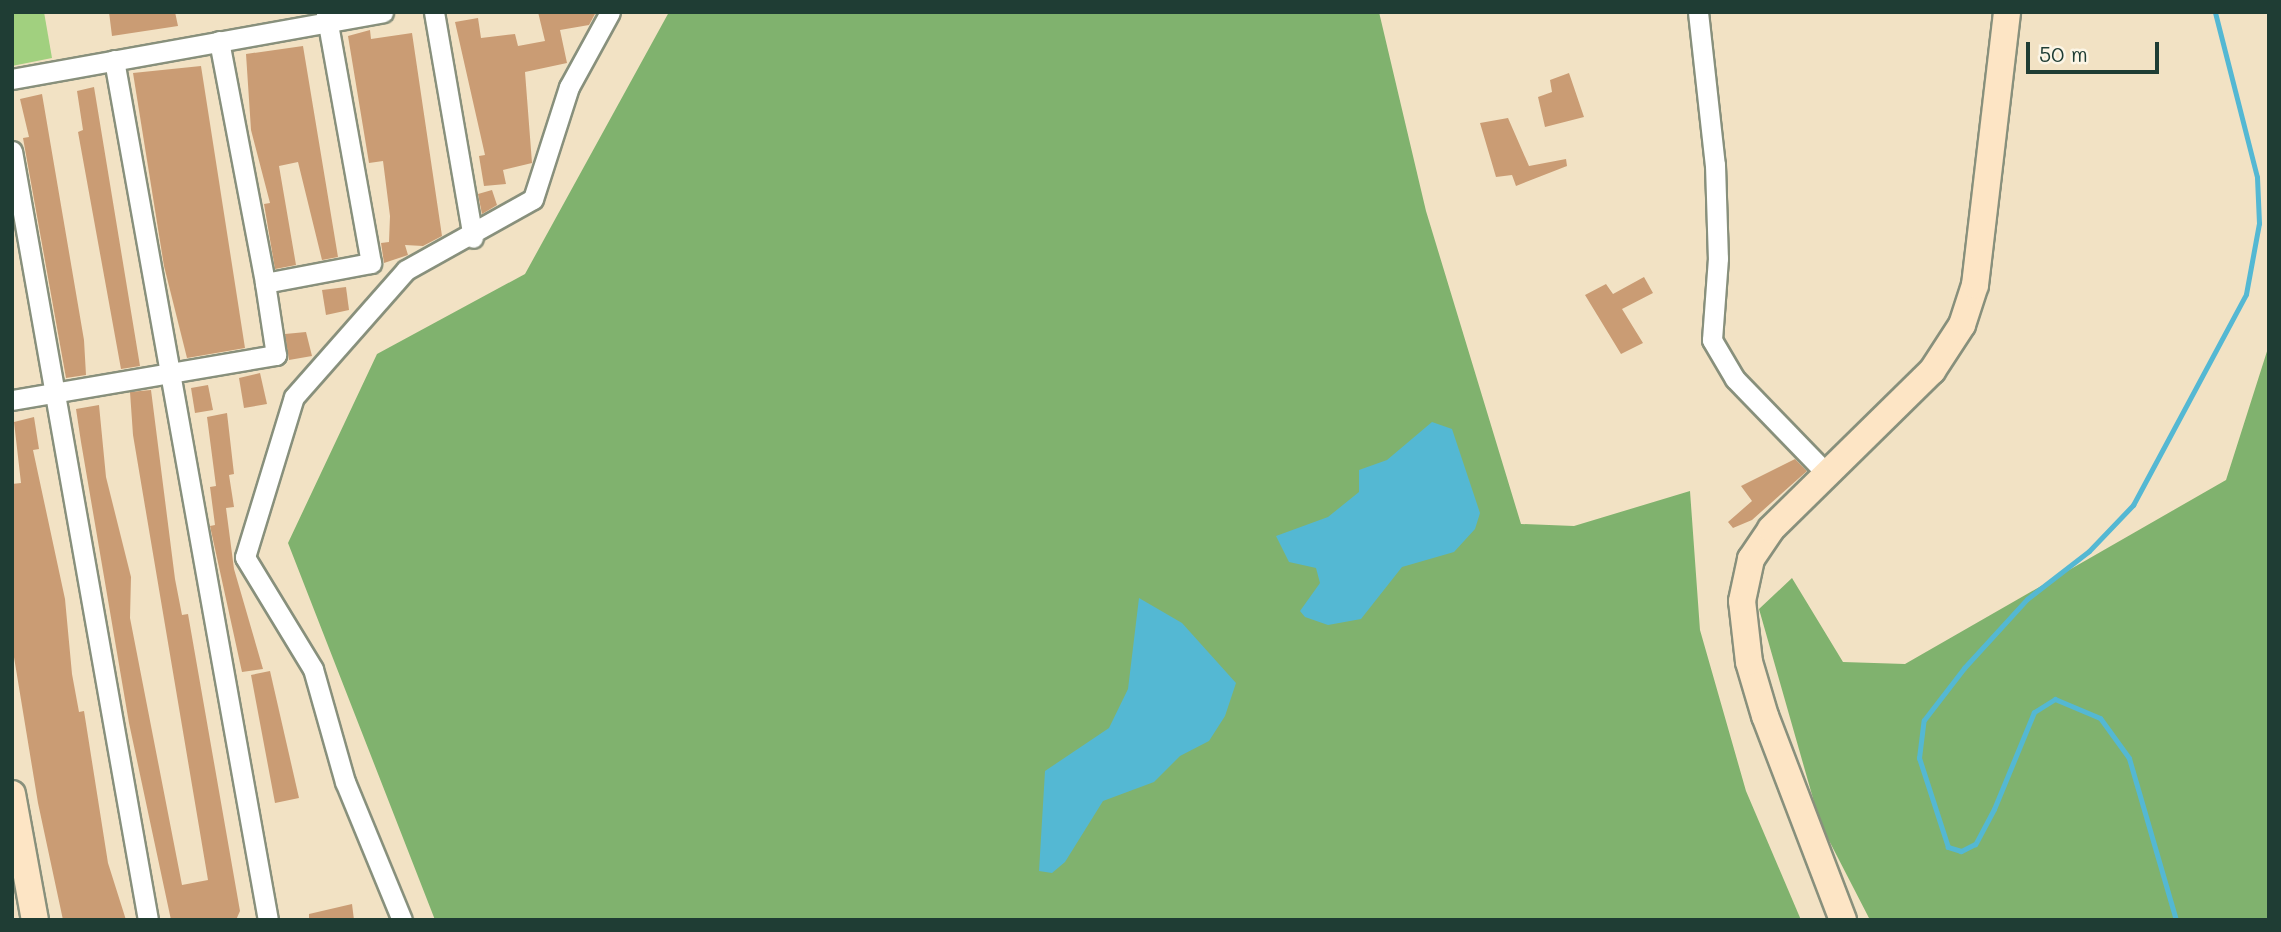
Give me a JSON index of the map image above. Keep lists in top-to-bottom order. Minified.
{"scale_bar":"50 m"}
